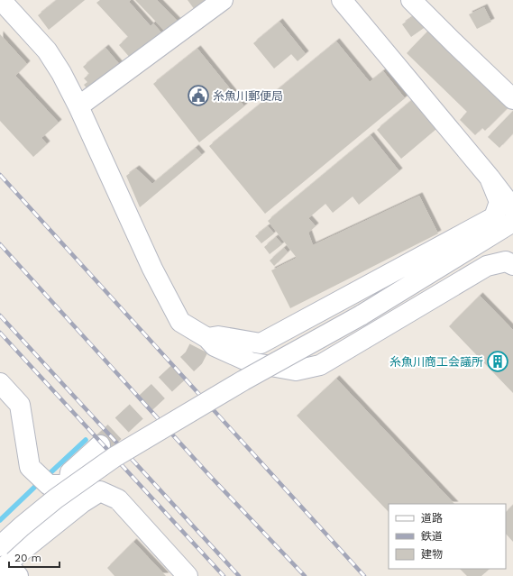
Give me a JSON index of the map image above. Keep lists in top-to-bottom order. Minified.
{"places":{"public building":["糸魚川郵便局"],"building":["糸魚川商工会議所"]},"legend":["道路","鉄道","建物"],"scale_bar":"20 m"}
